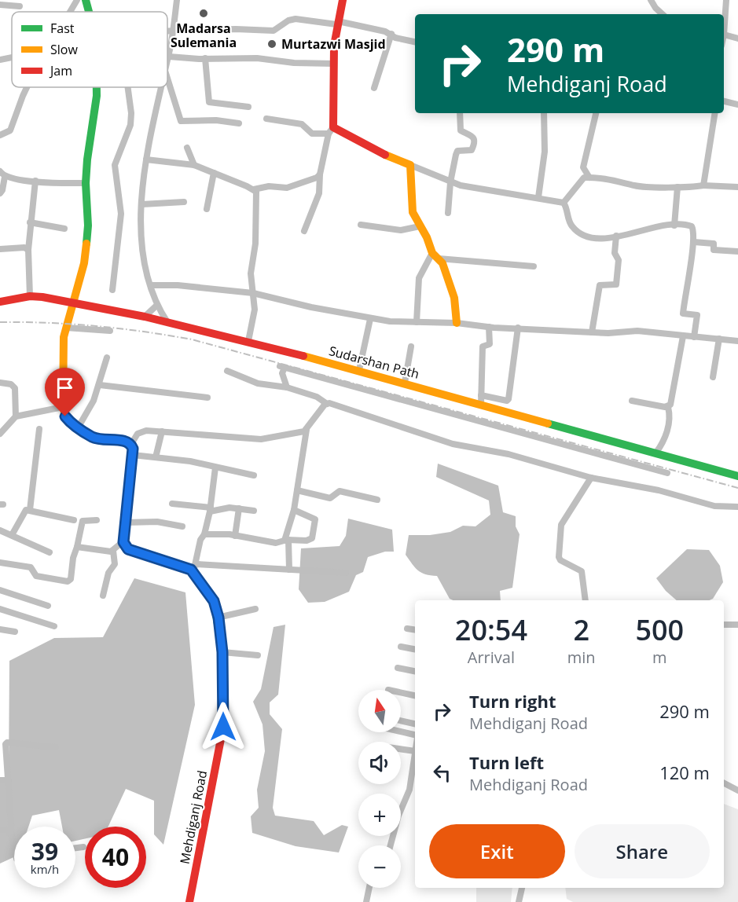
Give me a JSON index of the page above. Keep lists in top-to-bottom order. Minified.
{"streets":{"street":["Sudarshan Path","Mehdiganj Road"]},"places":["Madarsa Sulemania","Murtazwi Masjid"],"legend":["Fast","Slow","Jam"],"north":"top","page":{"turn":["290 m","Mehdiganj Road"],"eta":["20:54","Arrival","2","min","500","m"],"list":[{"name":"Turn right","note":"Mehdiganj Road","value":"290 m"},{"name":"Turn left","note":"Mehdiganj Road","value":"120 m"}],"map_buttons":["+","−"],"buttons":["Exit","Share"],"speed":"39 km/h","limit":"40"}}
